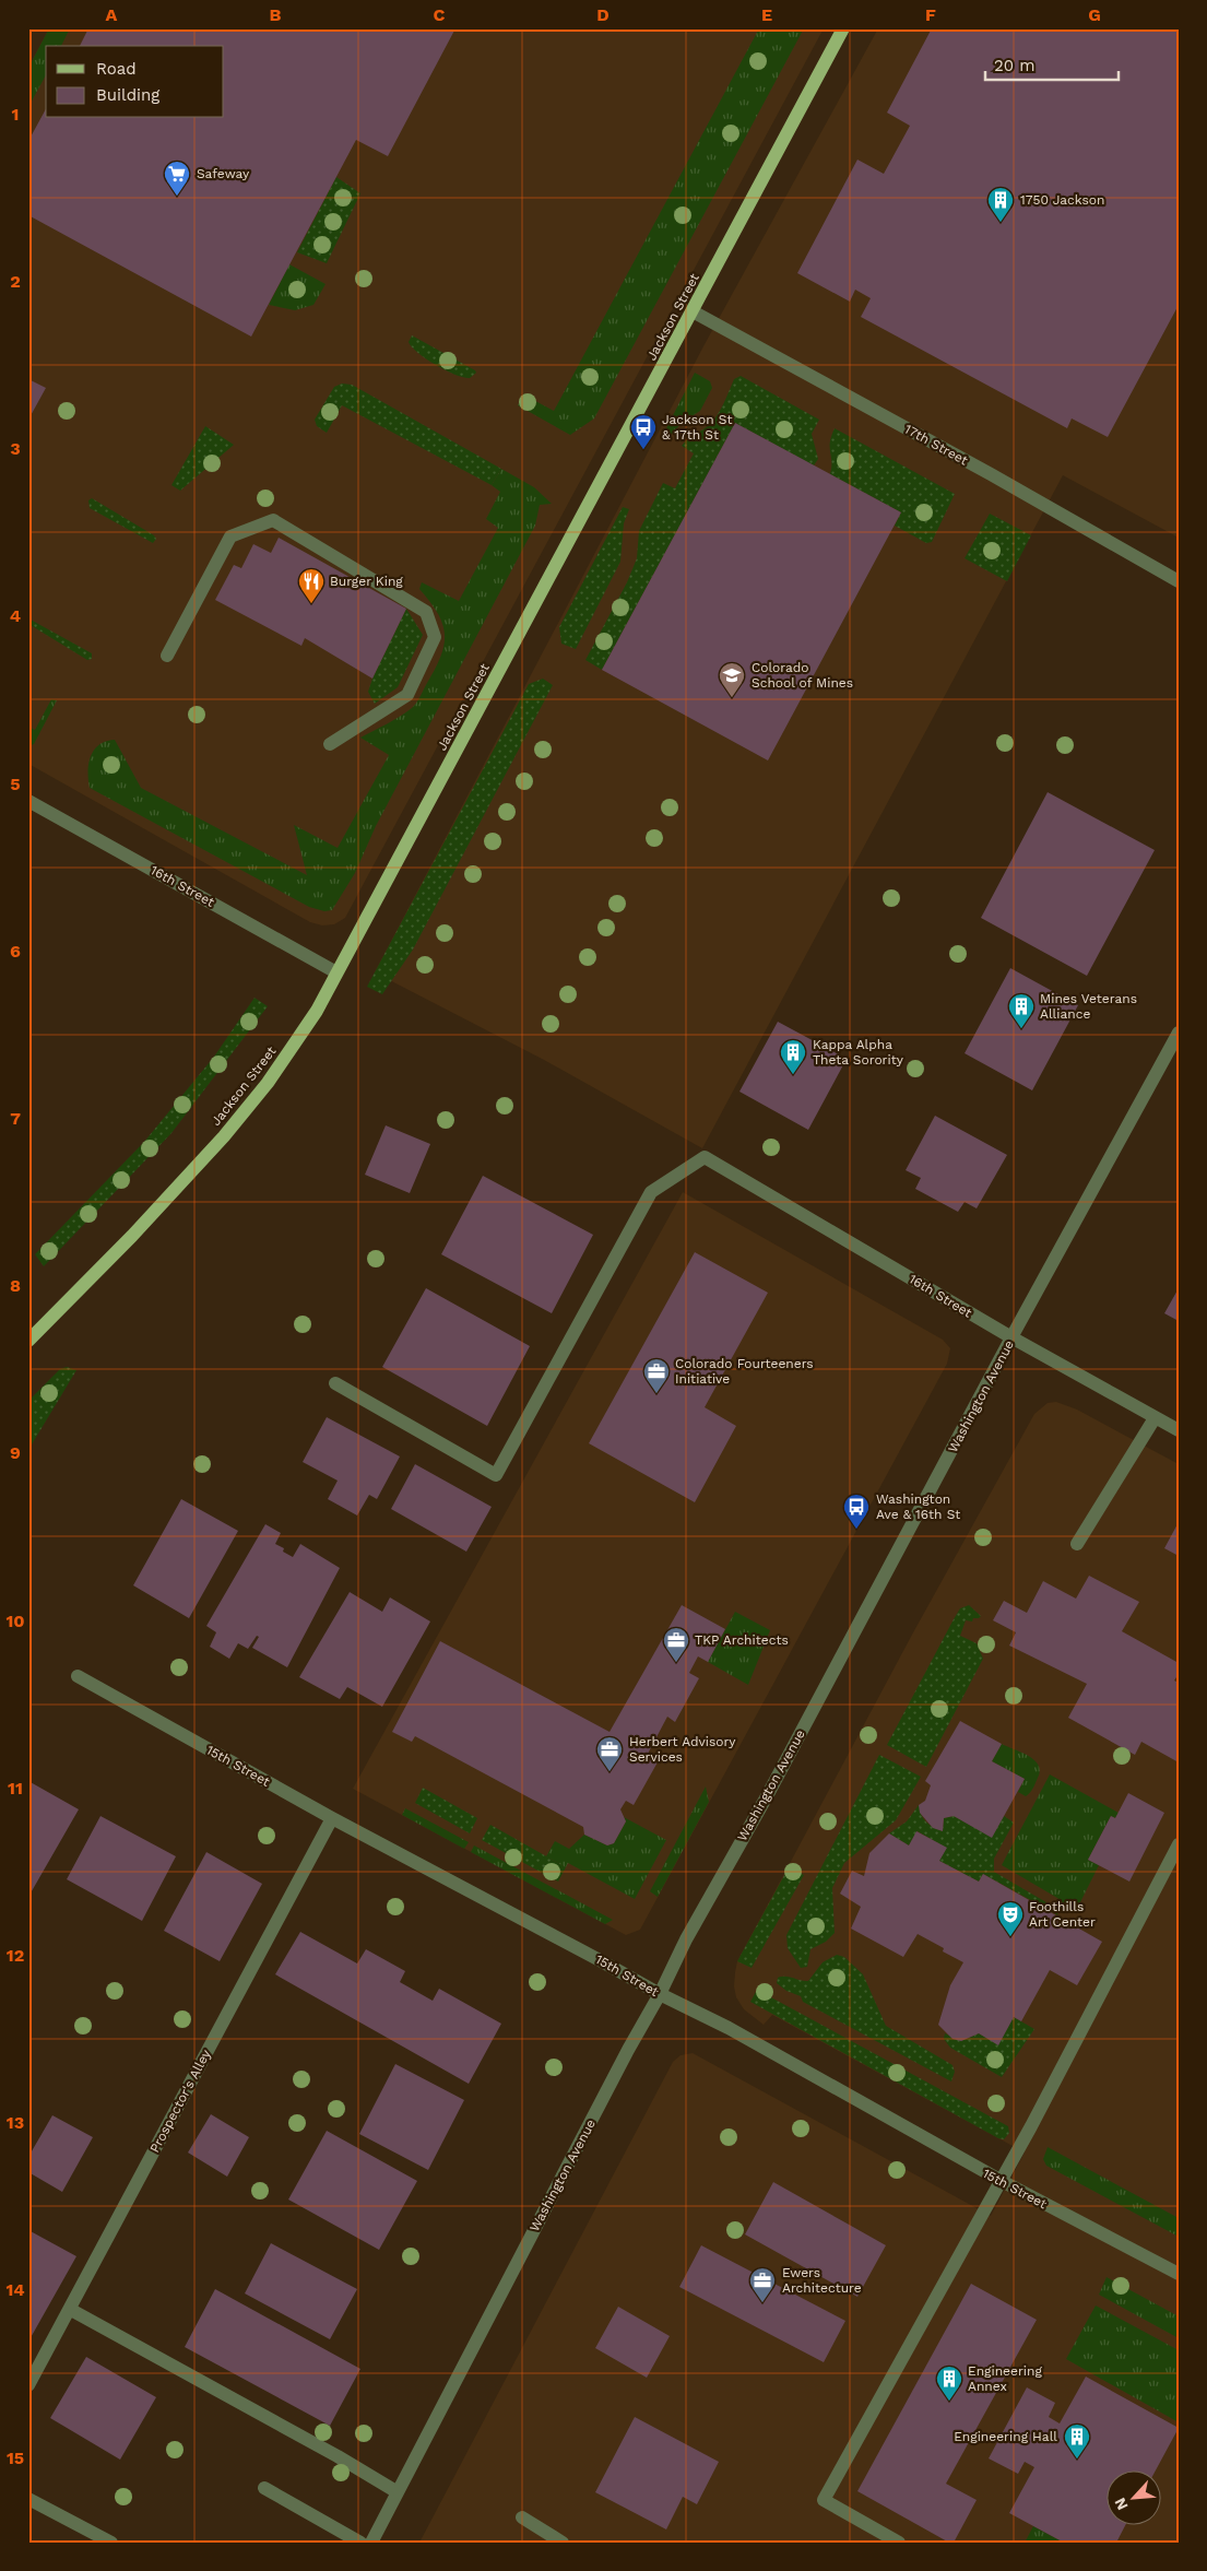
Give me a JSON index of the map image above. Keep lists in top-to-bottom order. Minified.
{"streets":{"main road":["Jackson Street"],"street":["17th Street","16th Street","Washington Avenue","15th Street","Prospector's Alley"]},"crossings":[["Jackson Street","17th Street"],["Jackson Street","16th Street"],["16th Street","Washington Avenue"],["Washington Avenue","15th Street"],["15th Street","Prospector's Alley"]],"places":{"supermarket":["Safeway"],"building":["1750 Jackson","Mines Veterans Alliance","Kappa Alpha Theta Sorority","Engineering Annex","Engineering Hall"],"bus stop":["Jackson St & 17th St","Washington Ave & 16th St"],"restaurant":["Burger King"],"school or university":["Colorado School of Mines"],"office":["Colorado Fourteeners Initiative","TKP Architects","Herbert Advisory Services","Ewers Architecture"],"theatre":["Foothills Art Center"]},"legend":["Road","Building"],"scale_bar":"20 m","north":"bottom left","grid":{"columns":["A","B","C","D","E","F","G"],"rows":["1","2","3","4","5","6","7","8","9","10","11","12","13","14","15"]}}
